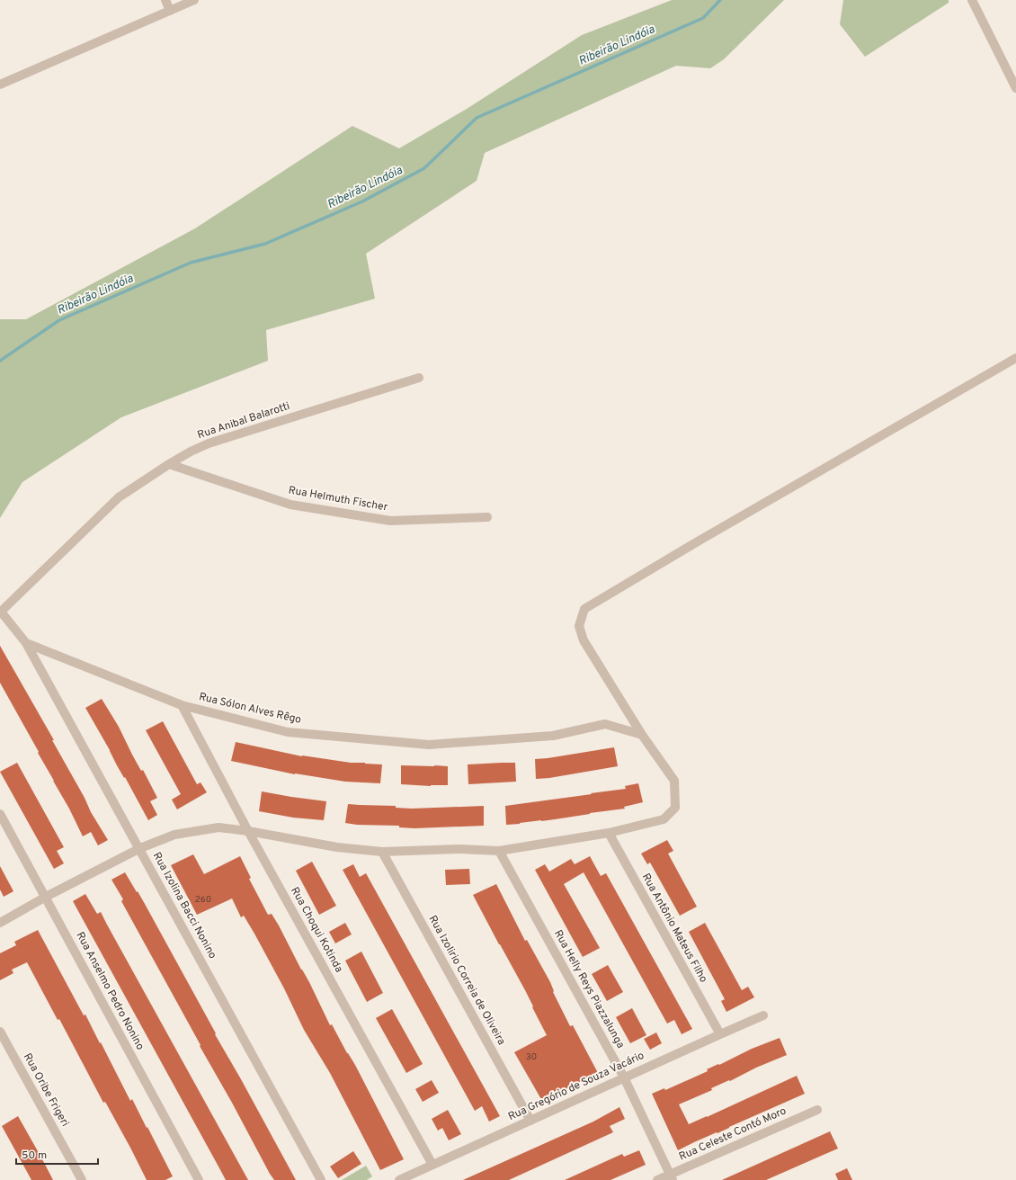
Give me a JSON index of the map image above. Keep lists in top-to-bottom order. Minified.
{"streets":{"street":["Rua Anibal Balarotti","Rua Helmuth Fischer","Rua Sólon Alves Rêgo","Rua Izolina Bacci Nonino","Rua Antônio Mateus Filho","Rua Choqui Kotinda","Rua Izolirio Correia de Oliveira","Rua Helly Reys Piazzalunga","Rua Anselmo Pedro Nonino","Rua Gregório de Souza Vacário","Rua Oribe Frigeri","Rua Celeste Contó Moro"]},"crossings":[["Rua Anibal Balarotti","Rua Helmuth Fischer"],["Rua Anibal Balarotti","Rua Sólon Alves Rêgo"],["Rua Sólon Alves Rêgo","Rua Izolina Bacci Nonino"],["Rua Sólon Alves Rêgo","Rua Choqui Kotinda"],["Rua Antônio Mateus Filho","Rua Gregório de Souza Vacário"],["Rua Choqui Kotinda","Rua Gregório de Souza Vacário"],["Rua Izolirio Correia de Oliveira","Rua Gregório de Souza Vacário"],["Rua Helly Reys Piazzalunga","Rua Gregório de Souza Vacário"],["Rua Helly Reys Piazzalunga","Rua Celeste Contó Moro"]],"water":["Ribeirão Lindóia"],"house_numbers":["260","30"],"scale_bar":"50 m"}
